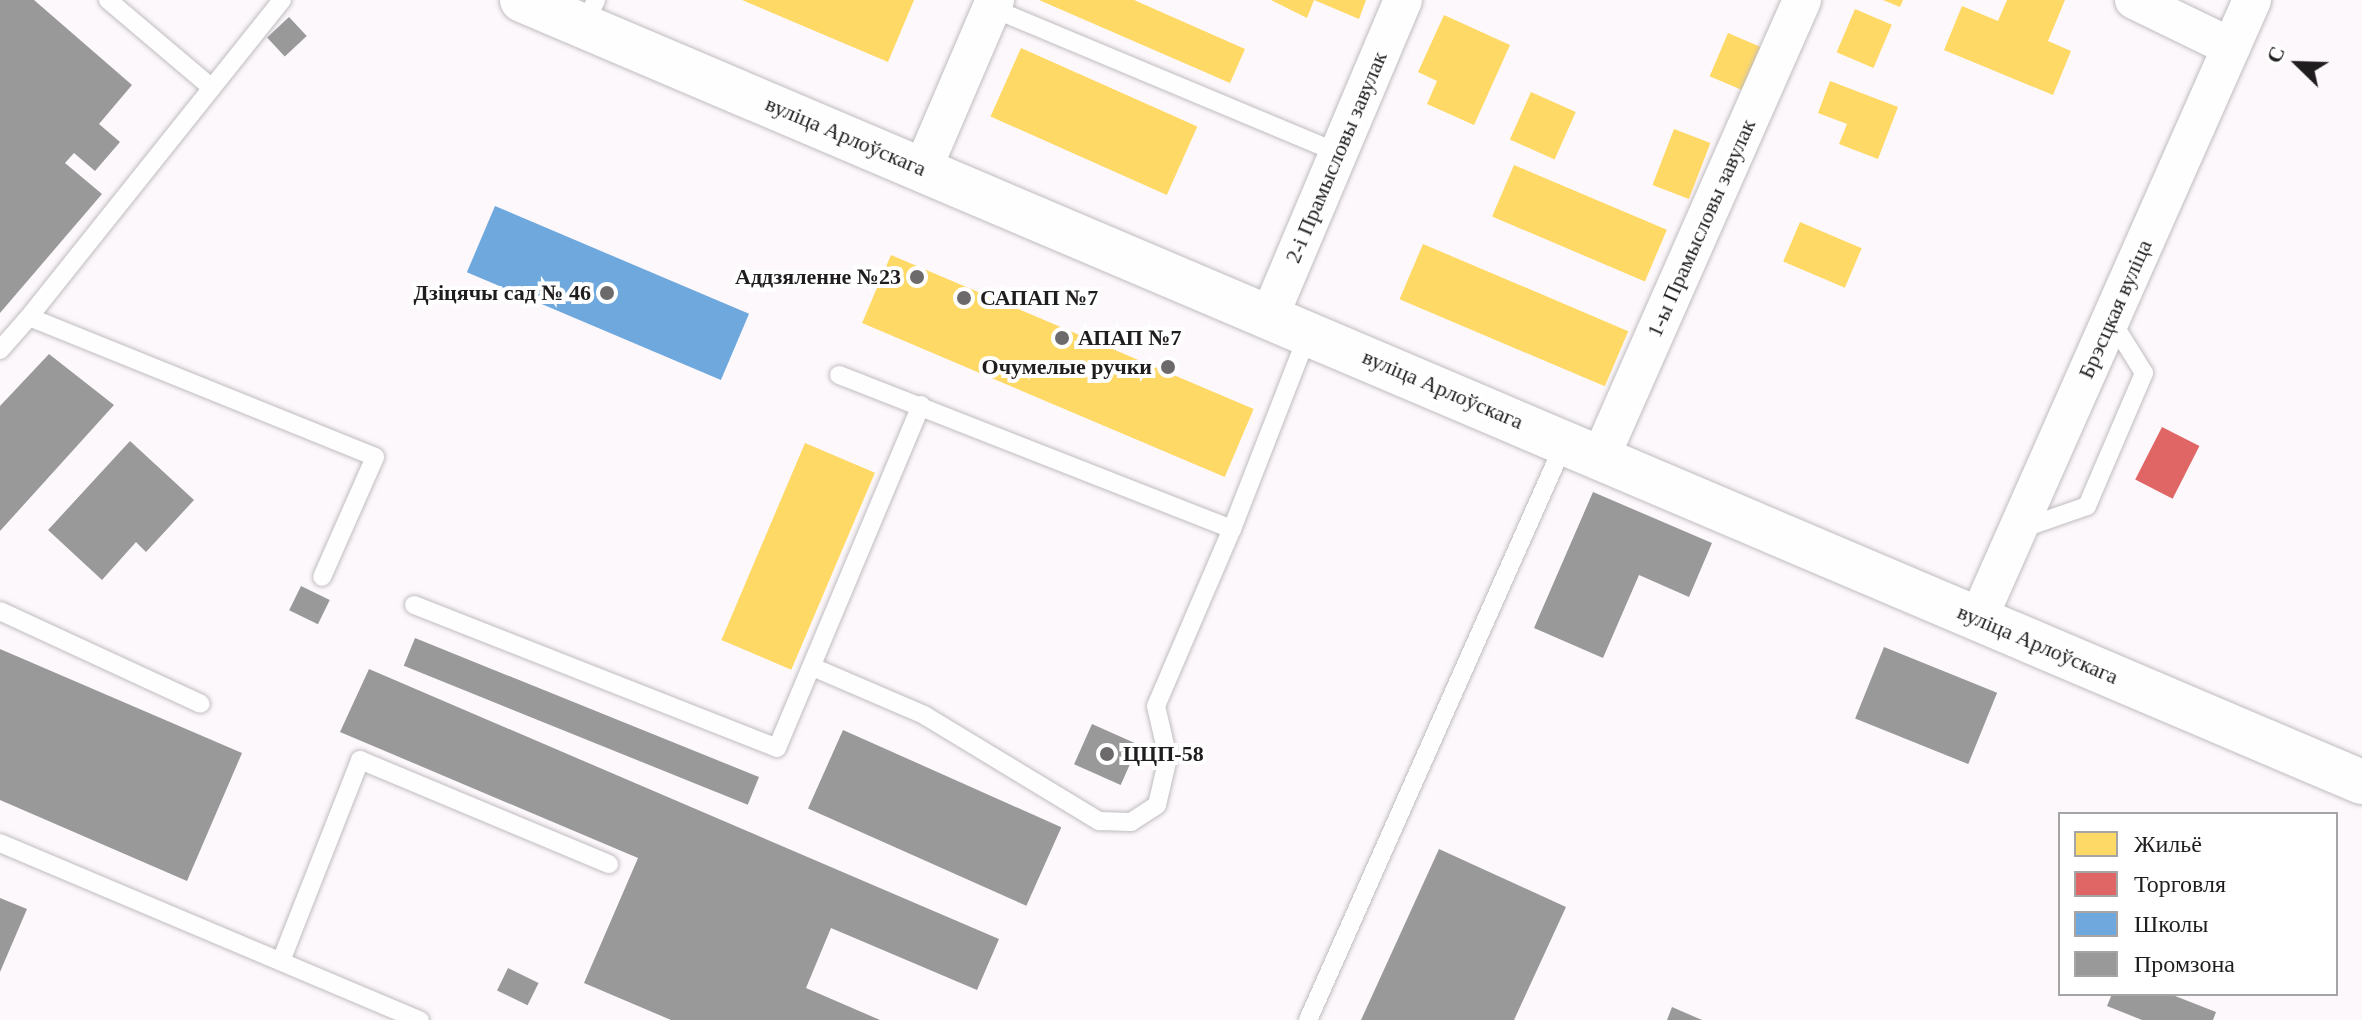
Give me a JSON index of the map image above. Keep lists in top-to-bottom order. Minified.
{"streets":{"street":["вуліца Арлоўскага","2-і Прамысловы завулак","1-ы Прамысловы завулак","Брэсцкая вуліца"]},"crossings":[["вуліца Арлоўскага","2-і Прамысловы завулак"],["вуліца Арлоўскага","1-ы Прамысловы завулак"],["вуліца Арлоўскага","Брэсцкая вуліца"]],"places":["Аддзяленне №23","Дзіцячы сад № 46","САПАП №7","АПАП №7","Очумелые ручки","ЦЦП-58"],"legend":["Жильё","Торговля","Школы","Промзона"],"north":"top left"}
